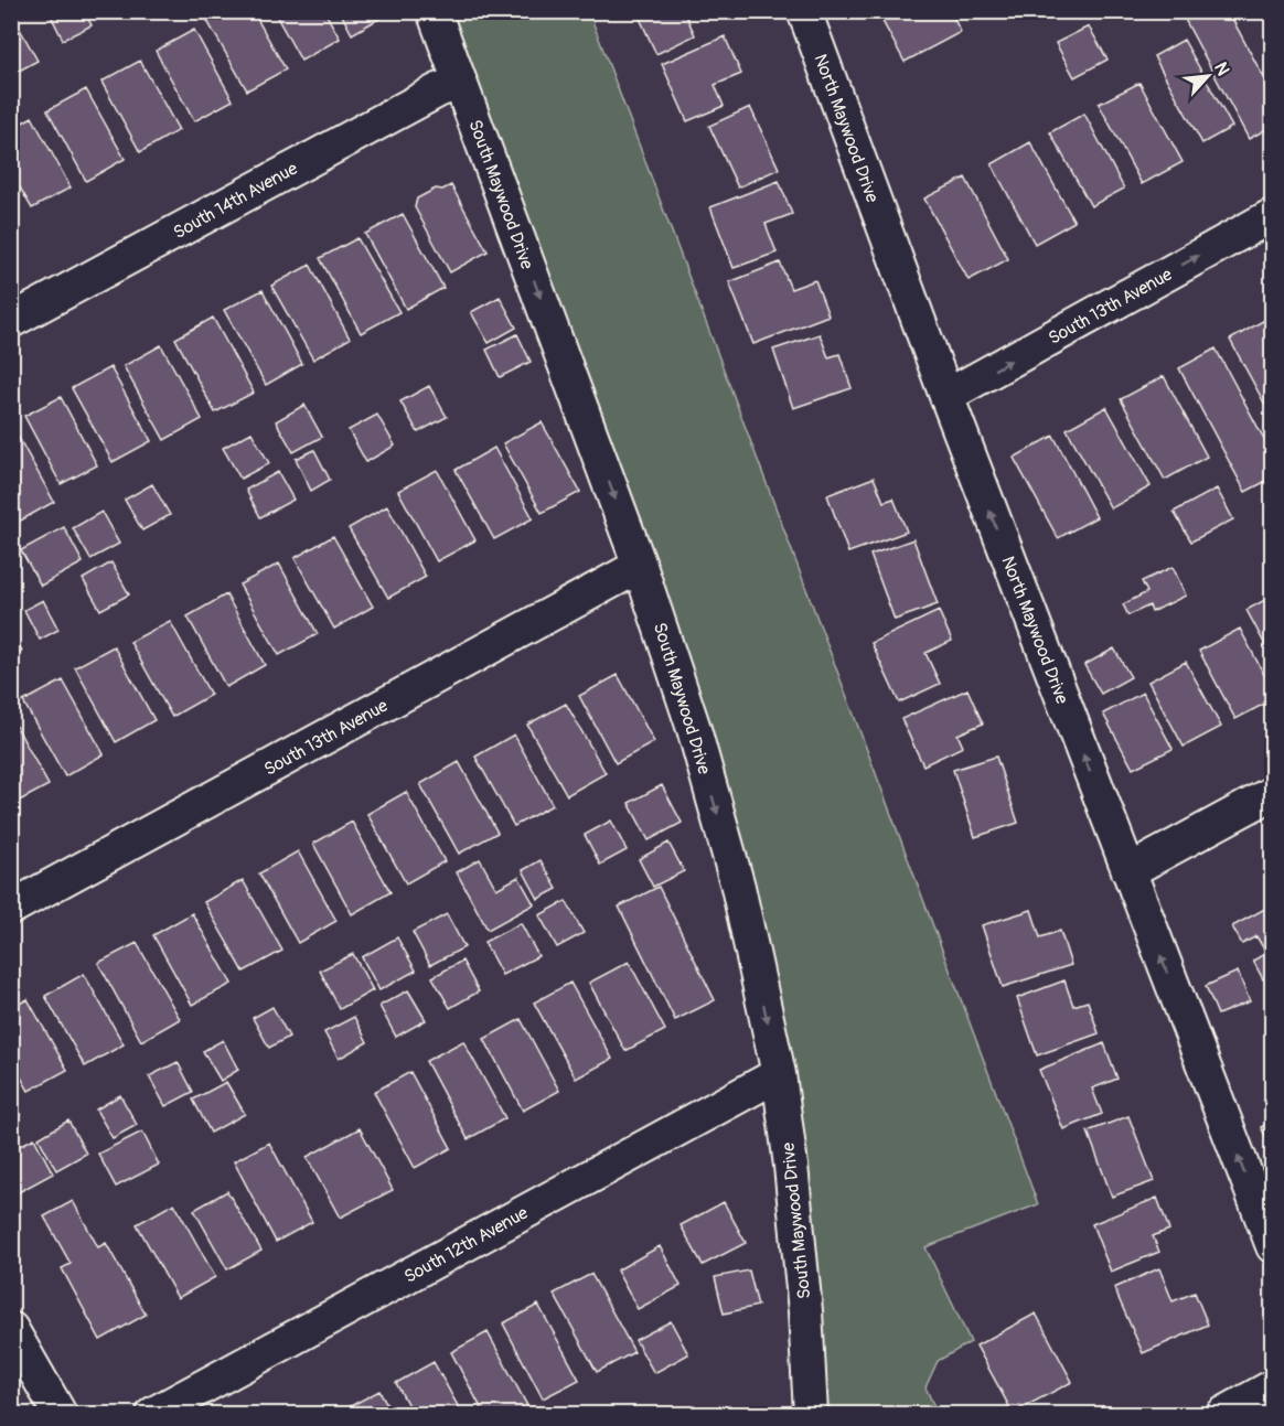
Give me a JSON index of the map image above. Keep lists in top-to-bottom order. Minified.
{"streets":{"street":["North Maywood Drive","South Maywood Drive","South 14th Avenue","South 13th Avenue","South 12th Avenue"]},"crossings":[["North Maywood Drive","South 13th Avenue"],["South Maywood Drive","South 14th Avenue"],["South Maywood Drive","South 13th Avenue"],["South Maywood Drive","South 12th Avenue"]],"one_way":["North Maywood Drive","South Maywood Drive"],"north":"top right"}
